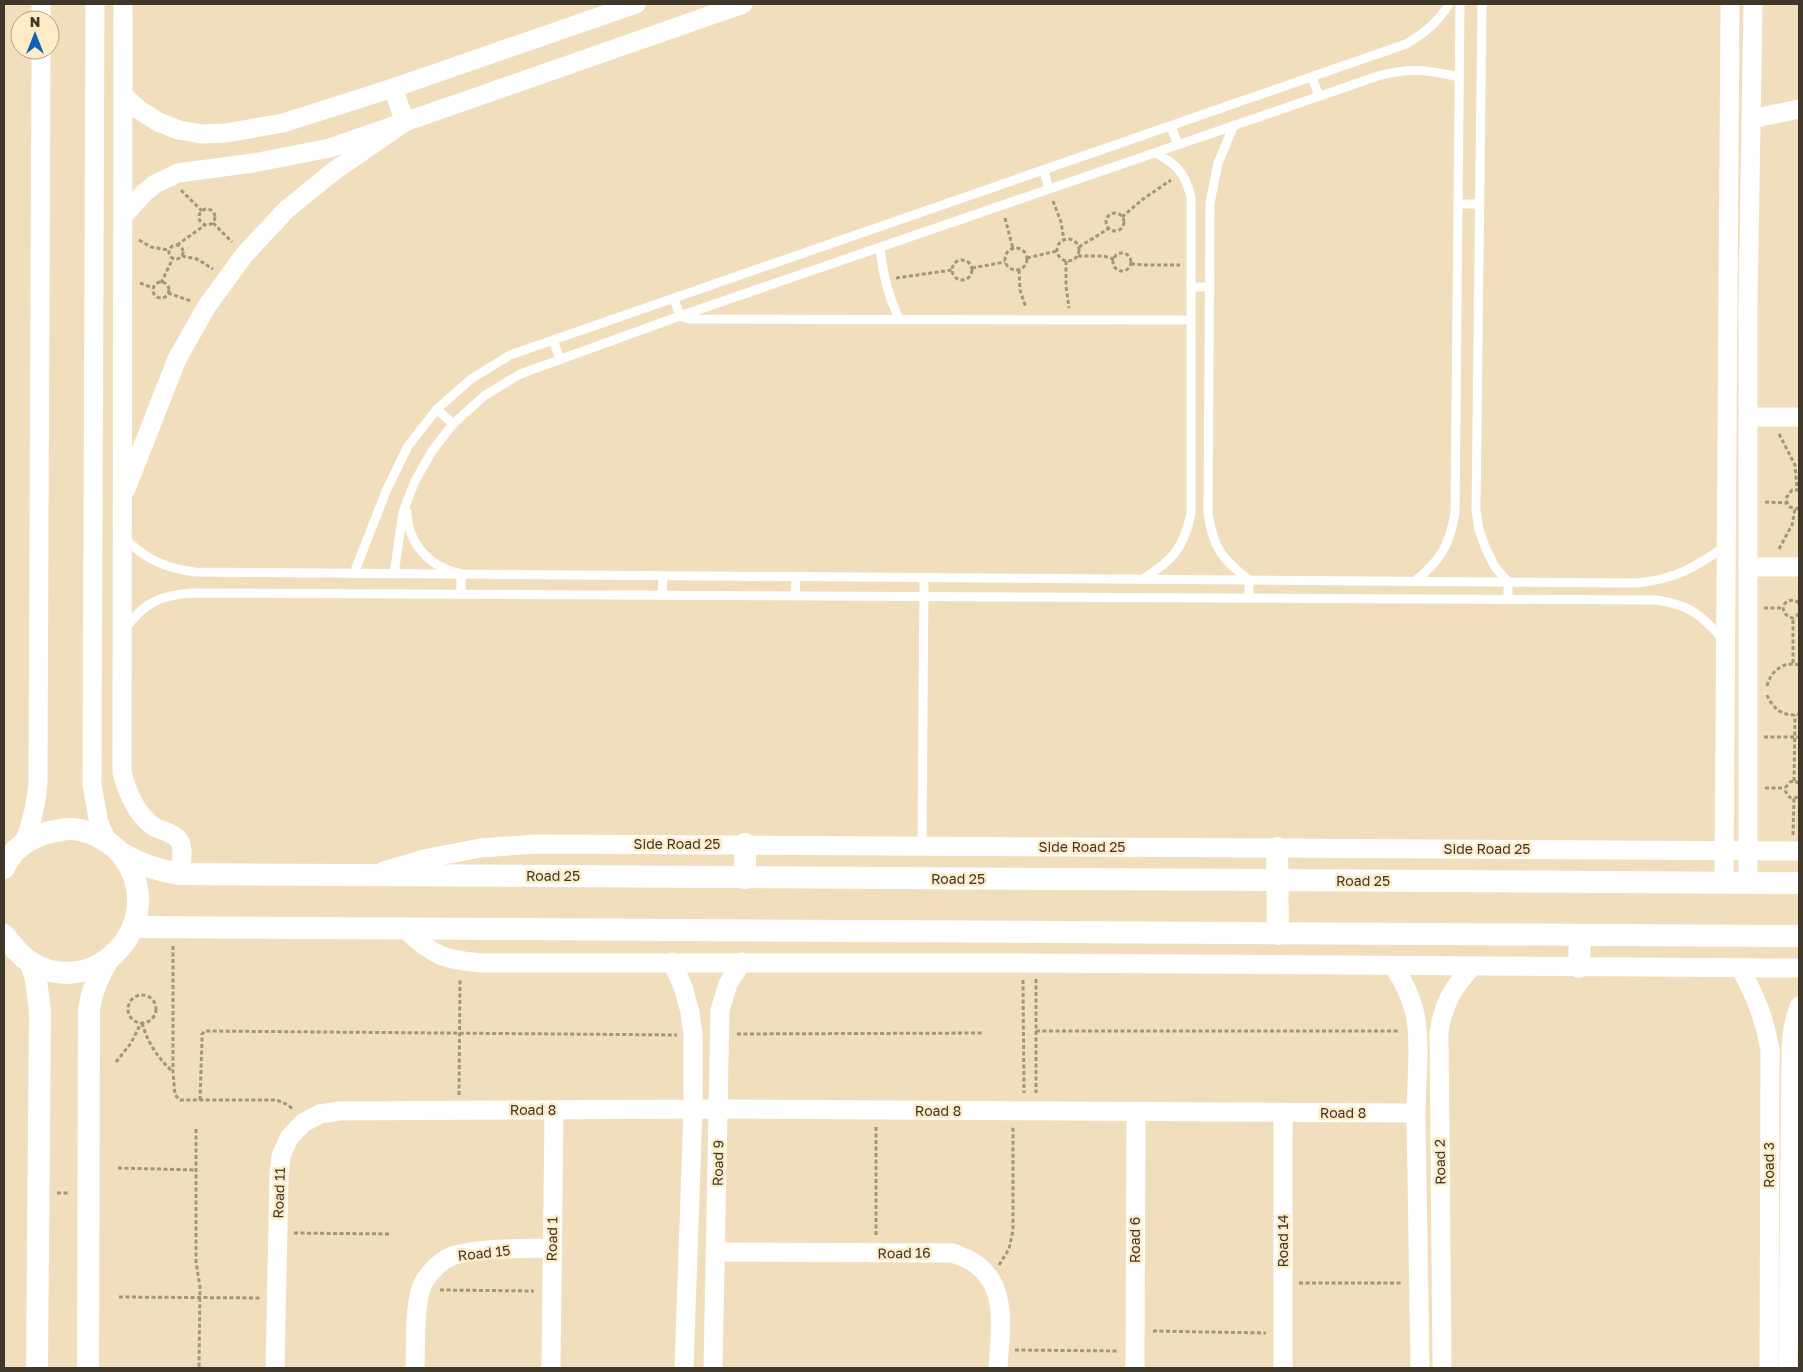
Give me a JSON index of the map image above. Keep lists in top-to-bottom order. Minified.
{"streets":{"street":["Side Road 25","Road 25","Road 8","Road 2","Road 9","Road 3","Road 11","Road 1","Road 6","Road 14","Road 15","Road 16"]},"crossings":[["Side Road 25","Road 25"],["Road 8","Road 2"],["Road 8","Road 9"],["Road 8","Road 11"],["Road 8","Road 1"],["Road 8","Road 6"],["Road 8","Road 14"],["Road 9","Road 16"],["Road 1","Road 15"]],"north":"top"}
